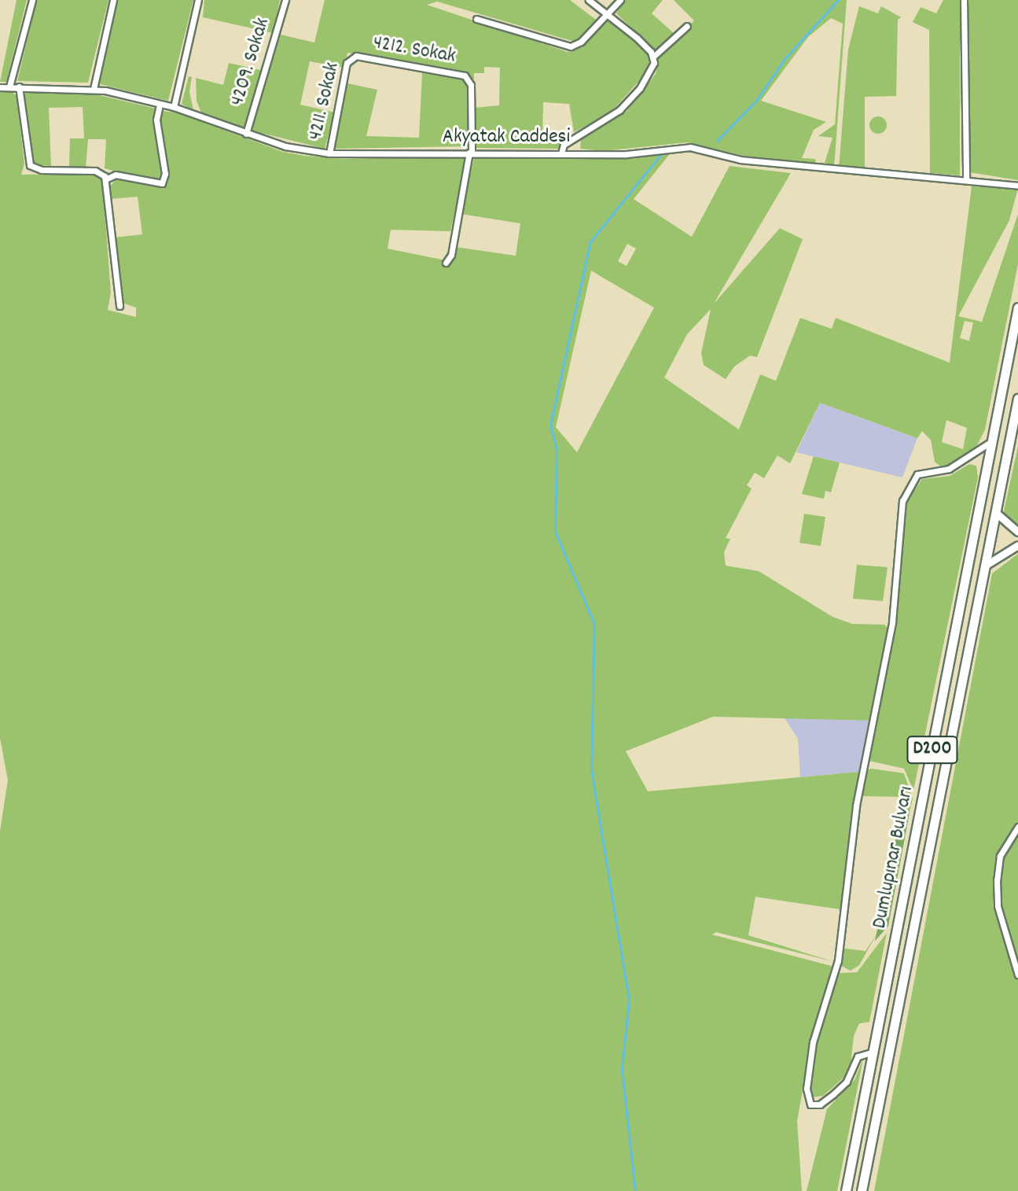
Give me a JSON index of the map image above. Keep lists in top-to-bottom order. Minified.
{"streets":{"highway":["D200","Dumlupınar Bulvarı"],"street":["4212. Sokak","4209. Sokak","4211. Sokak","Akyatak Caddesi"]},"crossings":[["4212. Sokak","4211. Sokak"],["4212. Sokak","Akyatak Caddesi"],["4209. Sokak","Akyatak Caddesi"],["4211. Sokak","Akyatak Caddesi"]]}
